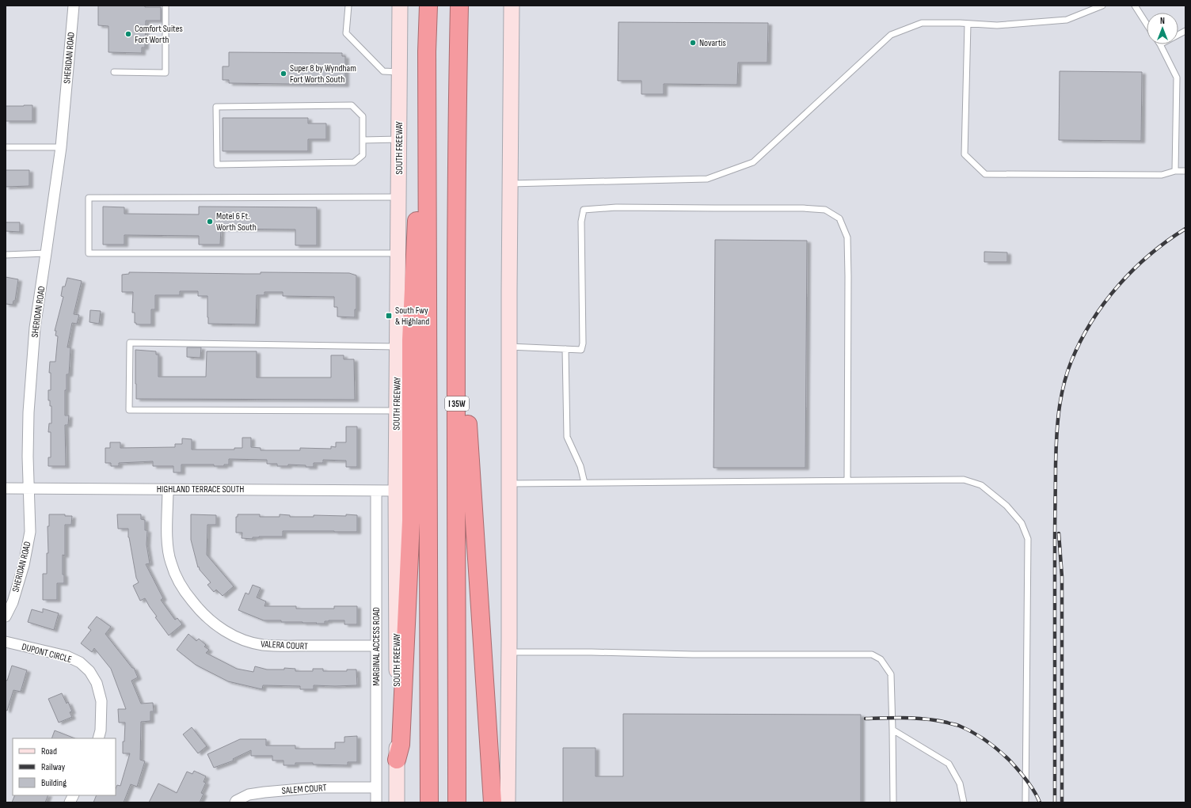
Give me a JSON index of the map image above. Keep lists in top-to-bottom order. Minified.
{"streets":{"highway":["I 35W"],"main road":["SOUTH FREEWAY"],"street":["SHERIDAN ROAD","HIGHLAND TERRACE SOUTH","VALERA COURT","MARGINAL ACCESS ROAD","DUPONT CIRCLE","SALEM COURT"]},"crossings":[["SHERIDAN ROAD","HIGHLAND TERRACE SOUTH"],["SOUTH FREEWAY","HIGHLAND TERRACE SOUTH"],["HIGHLAND TERRACE SOUTH","VALERA COURT"],["HIGHLAND TERRACE SOUTH","MARGINAL ACCESS ROAD"],["VALERA COURT","MARGINAL ACCESS ROAD"],["MARGINAL ACCESS ROAD","SALEM COURT"]],"places":{"other":["Comfort Suites Fort Worth","Novartis","Super 8 by Wyndham Fort Worth South","Motel 6 Ft. Worth South"],"transit":["South Fwy & Highland"]},"legend":["Road","Railway","Building"],"north":"top"}
